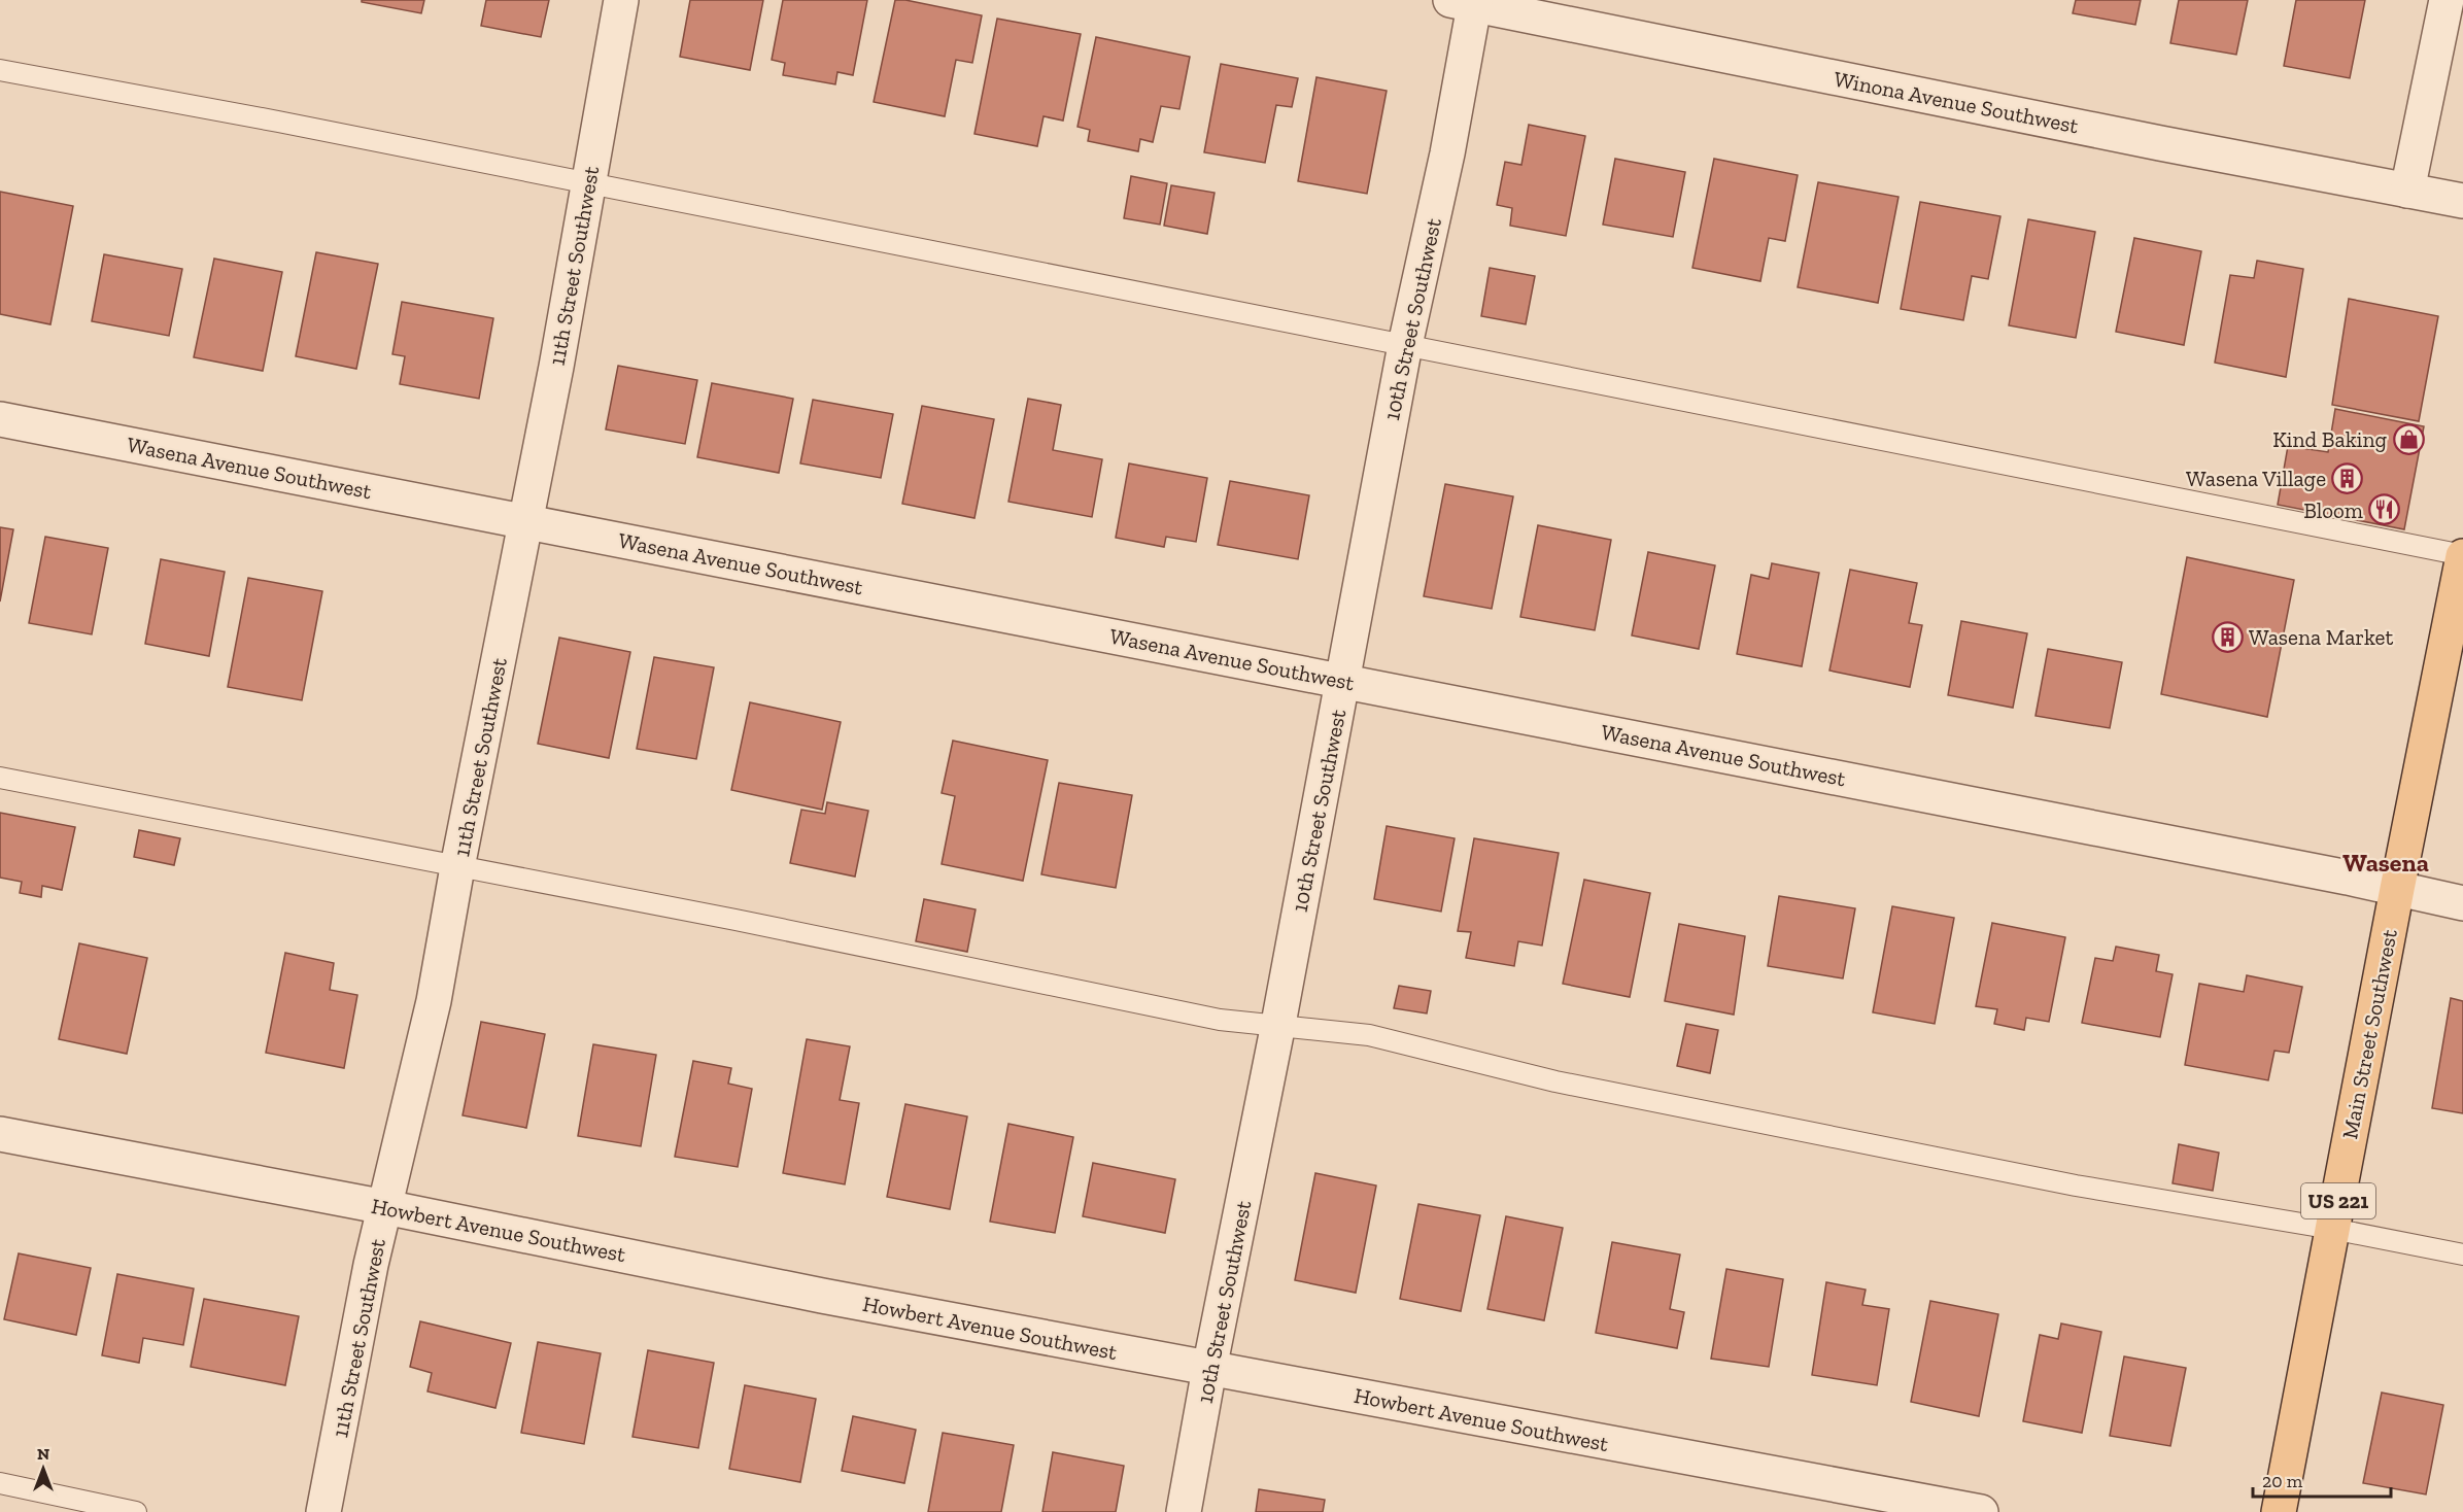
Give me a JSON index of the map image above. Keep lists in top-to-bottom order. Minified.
{"streets":{"main road":["Main Street Southwest","US 221"],"street":["Winona Avenue Southwest","11th Street Southwest","10th Street Southwest","Wasena Avenue Southwest","Howbert Avenue Southwest"]},"crossings":[["Winona Avenue Southwest","10th Street Southwest"],["11th Street Southwest","Wasena Avenue Southwest"],["11th Street Southwest","Howbert Avenue Southwest"],["10th Street Southwest","Wasena Avenue Southwest"],["10th Street Southwest","Howbert Avenue Southwest"],["Wasena Avenue Southwest","Main Street Southwest"]],"districts":["Wasena"],"places":{"shop":["Kind Baking"],"building":["Wasena Village","Wasena Market"],"restaurant":["Bloom"]},"scale_bar":"20 m","north":"top"}
